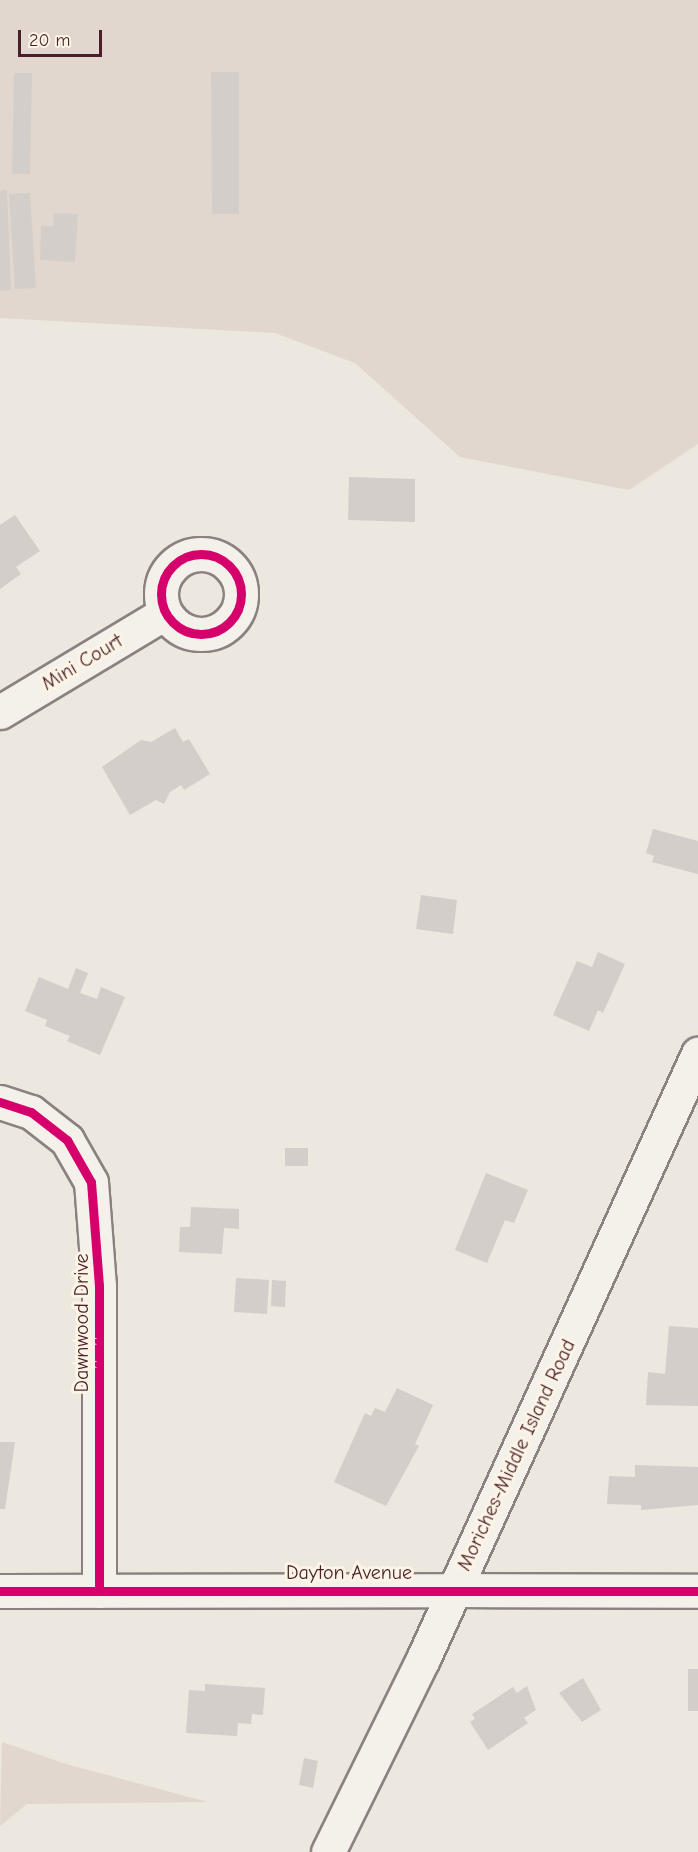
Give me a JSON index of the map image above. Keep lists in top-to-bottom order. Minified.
{"streets":{"street":["Mini Court","Dawnwood Drive","Moriches-Middle Island Road","Dayton Avenue"]},"crossings":[["Dawnwood Drive","Dayton Avenue"],["Moriches-Middle Island Road","Dayton Avenue"]],"scale_bar":"20 m"}
